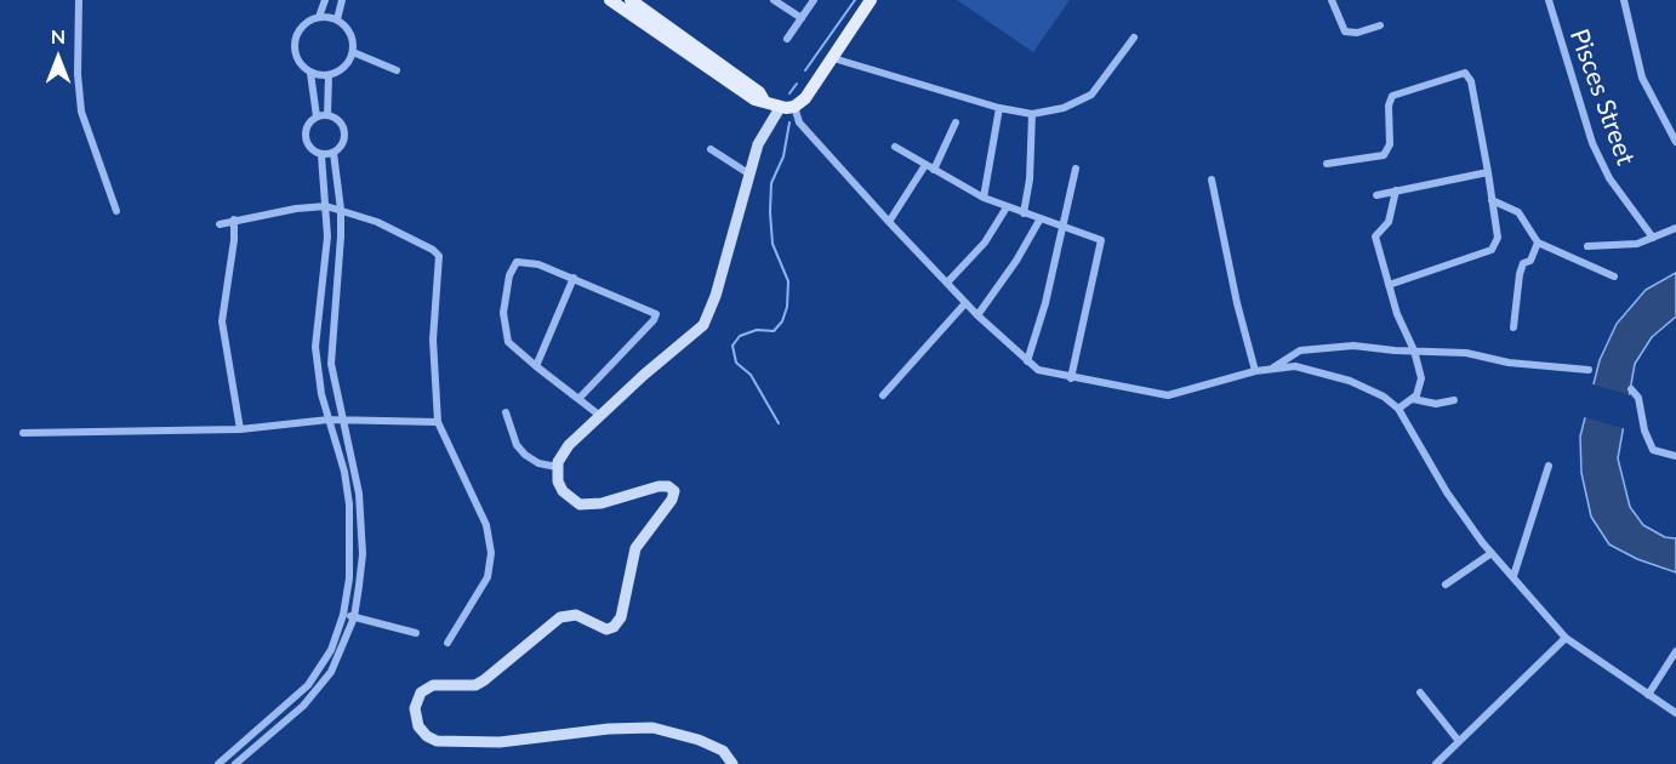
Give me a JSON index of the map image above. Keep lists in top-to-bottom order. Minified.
{"streets":{"street":["Pisces Street"]},"north":"top"}
